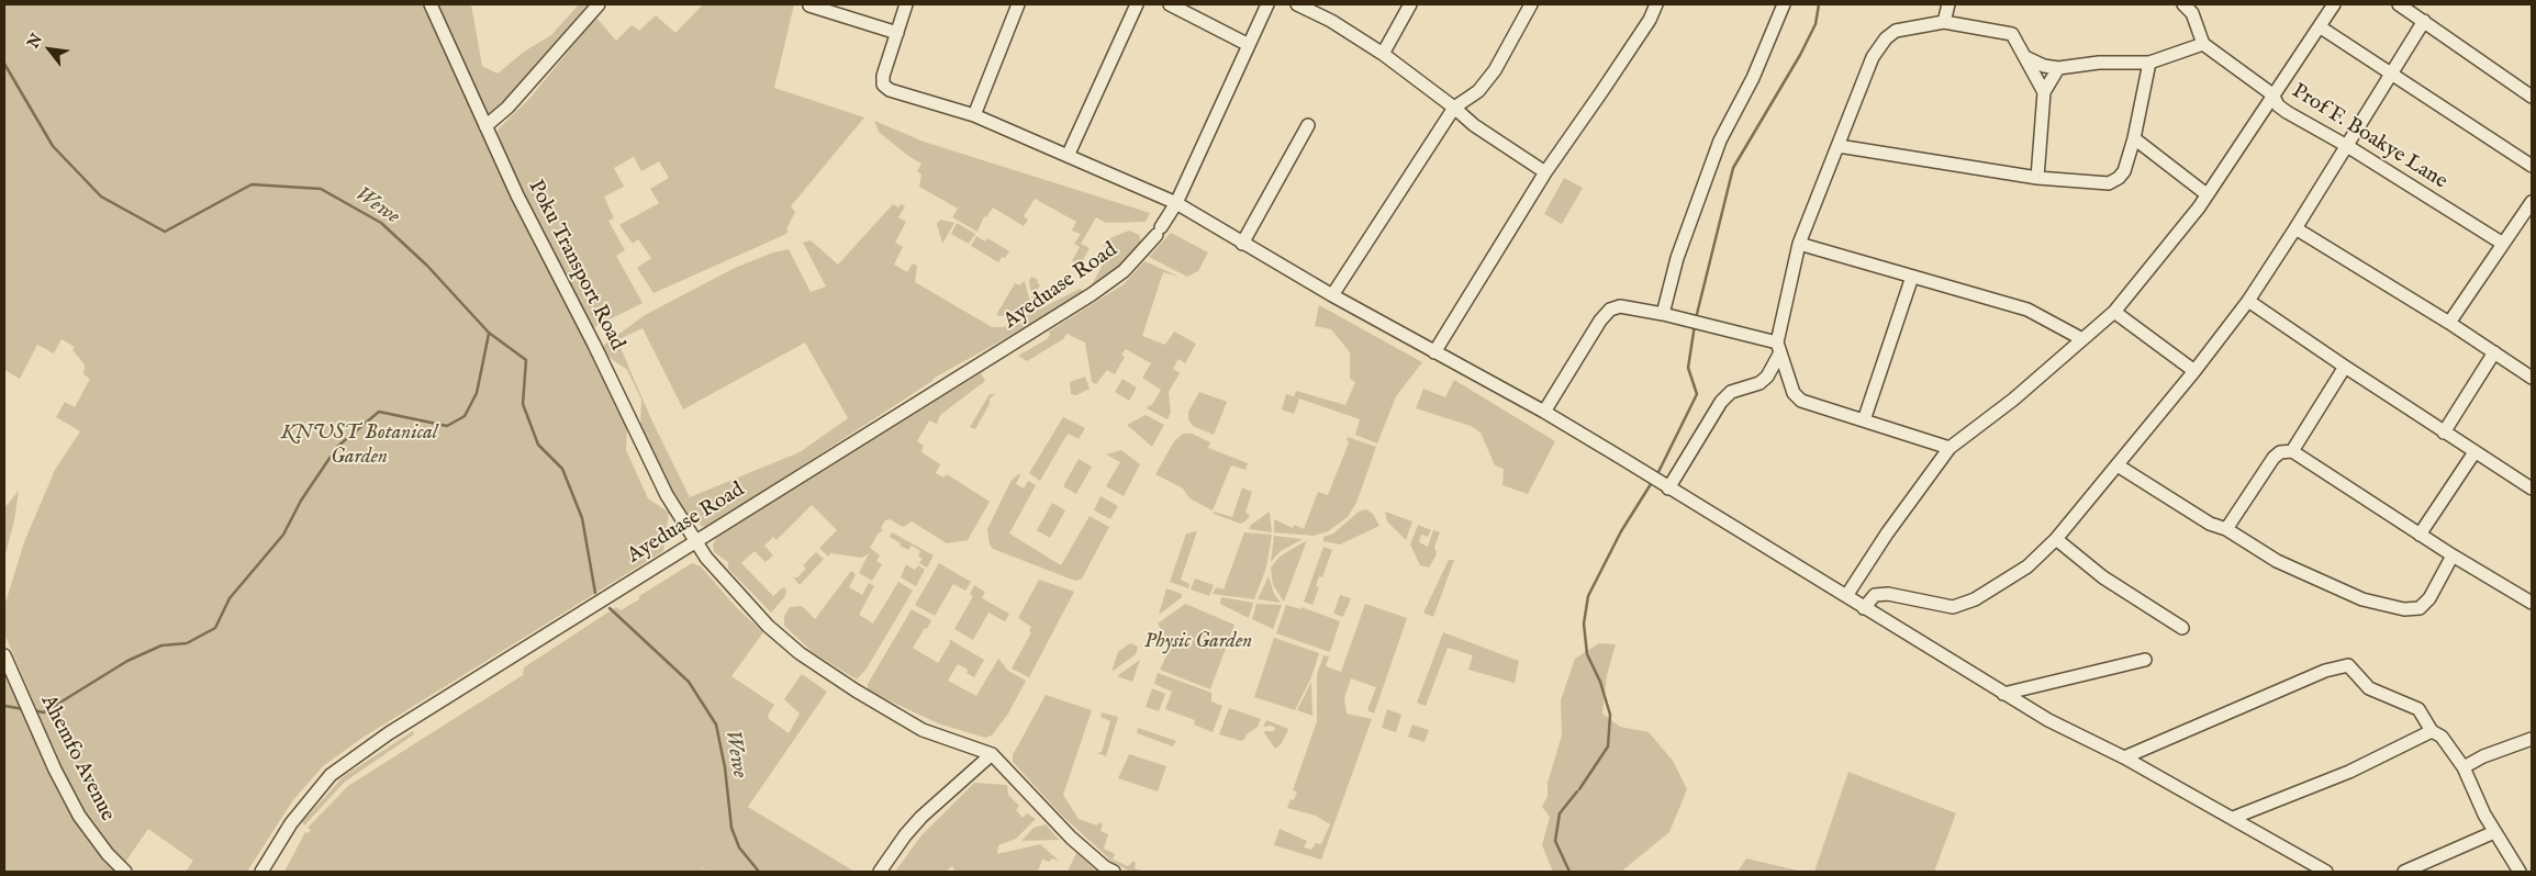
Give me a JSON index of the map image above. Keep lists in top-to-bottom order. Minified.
{"streets":{"street":["Prof F. Boakye Lane","Poku Transport Road","Ayeduase Road","Ahemfo Avenue"]},"crossings":[["Poku Transport Road","Ayeduase Road"]],"water":["Wewe"],"parks":["KNUST Botanical Garden","Physic Garden"],"north":"top left"}
